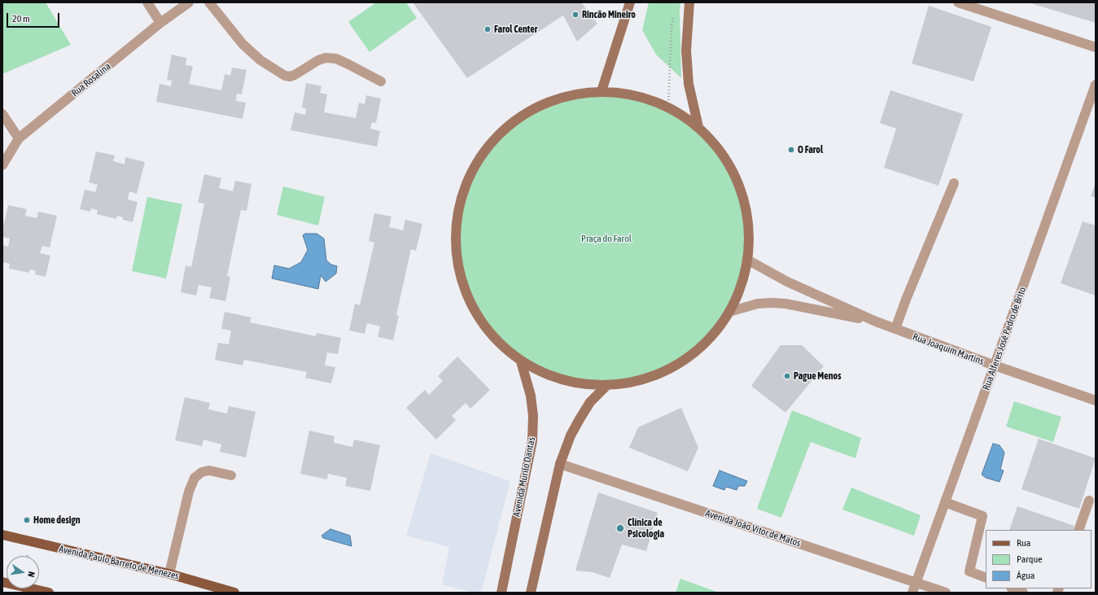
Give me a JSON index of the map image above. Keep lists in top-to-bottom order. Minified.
{"streets":{"main road":["Avenida Murilo Dantas","Avenida Paulo Barreto de Menezes"],"street":["Rua Rosalina","Rua Alferes José Pedro de Brito","Rua Joaquim Martins","Avenida João Vitor de Matos"]},"crossings":[["Rua Alferes José Pedro de Brito","Rua Joaquim Martins"],["Rua Alferes José Pedro de Brito","Avenida João Vitor de Matos"]],"parks":["Praça do Farol"],"places":["Rincão Mineiro","Farol Center","O Farol","Pague Menos","Home design","Clínica de Psicologia"],"legend":["Rua","Parque","Água"],"scale_bar":"20 m","north":"right"}
